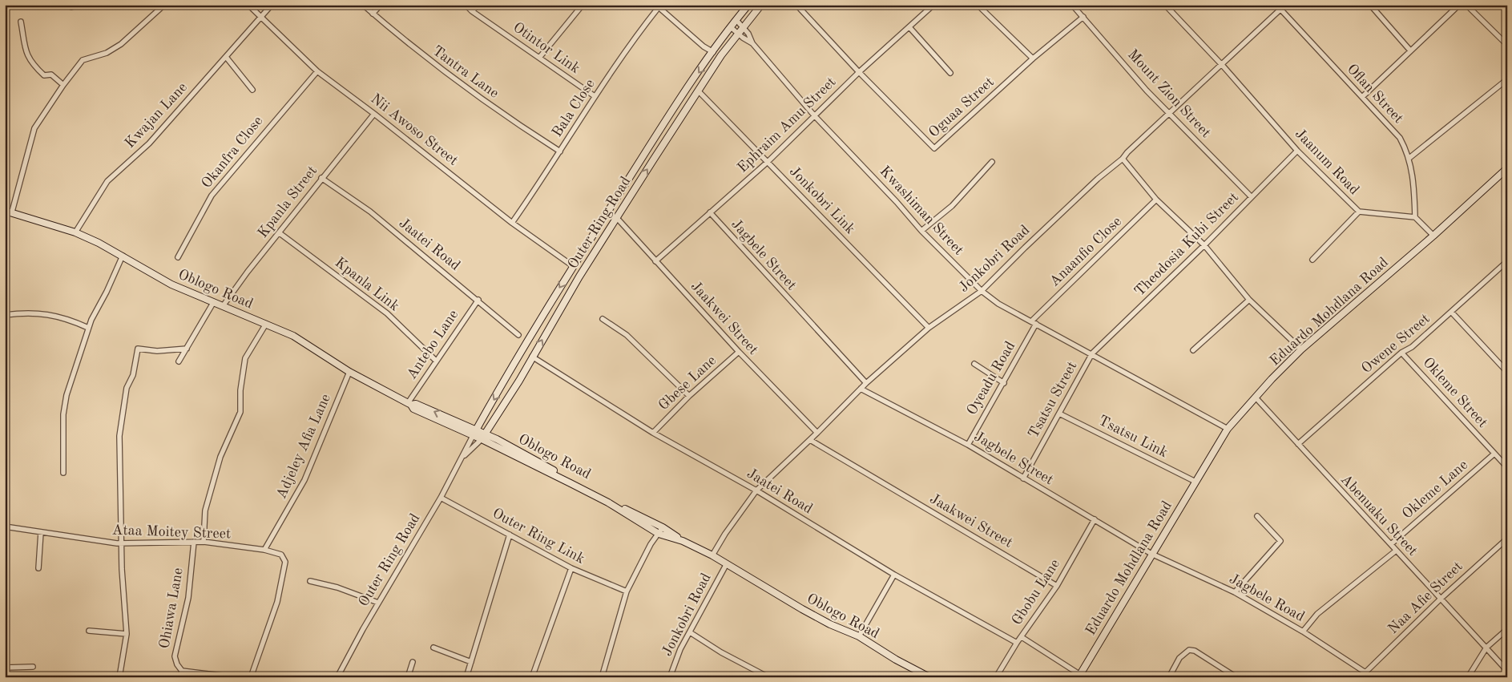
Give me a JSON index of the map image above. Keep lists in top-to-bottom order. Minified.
{"streets":{"main road":["Outer Ring Road","Oblogo Road","Eduardo Mohdlana Road"],"street":["Otintor Link","Tantra Lane","Mount Zion Street","Oflan Street","Oguaa Street","Bala Close","Kwajan Lane","Ephraim Amu Street","Nii Awoso Street","Okanfra Close","Jaanum Road","Jonkobri Link","Kpanla Street","Kwashiman Street","Jaatei Road","Theodosia Kubi Street","Anaanfio Close","Jagbele Street","Jonkobri Road","Kpanla Link","Jaakwei Street","Owene Street","Antebo Lane","Oyeadu Road","Gbese Lane","Okleme Street","Tsatsu Street","Tsatsu Link","Adjeley Afia Lane","Okleme Lane","Abenuaku Street","Ataa Moitey Street","Outer Ring Link","Gbobu Lane","Jagbele Road","Naa Afie Street","Ohiawa Lane"]},"crossings":[["Otintor Link","Bala Close"],["Tantra Lane","Bala Close"],["Mount Zion Street","Oguaa Street"],["Mount Zion Street","Theodosia Kubi Street"],["Mount Zion Street","Jonkobri Road"],["Oflan Street","Jaanum Road"],["Oflan Street","Jonkobri Road"],["Oguaa Street","Ephraim Amu Street"],["Bala Close","Nii Awoso Street"],["Bala Close","Outer Ring Road"],["Kwajan Lane","Nii Awoso Street"],["Kwajan Lane","Oblogo Road"],["Ephraim Amu Street","Jonkobri Link"],["Ephraim Amu Street","Kwashiman Street"],["Ephraim Amu Street","Jagbele Street"],["Ephraim Amu Street","Jaakwei Street"],["Nii Awoso Street","Okanfra Close"],["Nii Awoso Street","Kpanla Street"],["Nii Awoso Street","Outer Ring Road"],["Jaanum Road","Theodosia Kubi Street"],["Jaanum Road","Jonkobri Road"],["Jonkobri Link","Outer Ring Road"],["Jonkobri Link","Jonkobri Road"],["Kpanla Street","Jaatei Road"],["Kpanla Street","Kpanla Link"],["Kpanla Street","Oblogo Road"],["Kwashiman Street","Outer Ring Road"],["Kwashiman Street","Theodosia Kubi Street"],["Kwashiman Street","Anaanfio Close"],["Kwashiman Street","Jonkobri Road"],["Kwashiman Street","Eduardo Mohdlana Road"],["Kwashiman Street","Oyeadu Road"],["Kwashiman Street","Tsatsu Street"],["Outer Ring Road","Jaatei Road"],["Outer Ring Road","Oblogo Road"],["Outer Ring Road","Jaakwei Street"],["Outer Ring Road","Outer Ring Link"],["Jaatei Road","Jonkobri Road"],["Jaatei Road","Antebo Lane"],["Jaatei Road","Gbese Lane"],["Jaatei Road","Gbobu Lane"],["Theodosia Kubi Street","Tsatsu Street"],["Anaanfio Close","Oyeadu Road"],["Jagbele Street","Jonkobri Road"],["Jagbele Street","Eduardo Mohdlana Road"],["Jagbele Street","Oyeadu Road"],["Jagbele Street","Tsatsu Street"],["Jagbele Street","Gbobu Lane"],["Jagbele Street","Jagbele Road"],["Jonkobri Road","Oblogo Road"],["Jonkobri Road","Jaakwei Street"],["Kpanla Link","Antebo Lane"],["Oblogo Road","Antebo Lane"],["Oblogo Road","Adjeley Afia Lane"],["Eduardo Mohdlana Road","Tsatsu Link"],["Eduardo Mohdlana Road","Abenuaku Street"],["Eduardo Mohdlana Road","Jagbele Road"],["Jaakwei Street","Gbese Lane"],["Jaakwei Street","Gbobu Lane"],["Owene Street","Okleme Street"],["Owene Street","Abenuaku Street"],["Okleme Street","Okleme Lane"],["Tsatsu Street","Tsatsu Link"],["Adjeley Afia Lane","Ataa Moitey Street"],["Okleme Lane","Abenuaku Street"],["Abenuaku Street","Naa Afie Street"],["Ataa Moitey Street","Ohiawa Lane"],["Jagbele Road","Naa Afie Street"]]}
